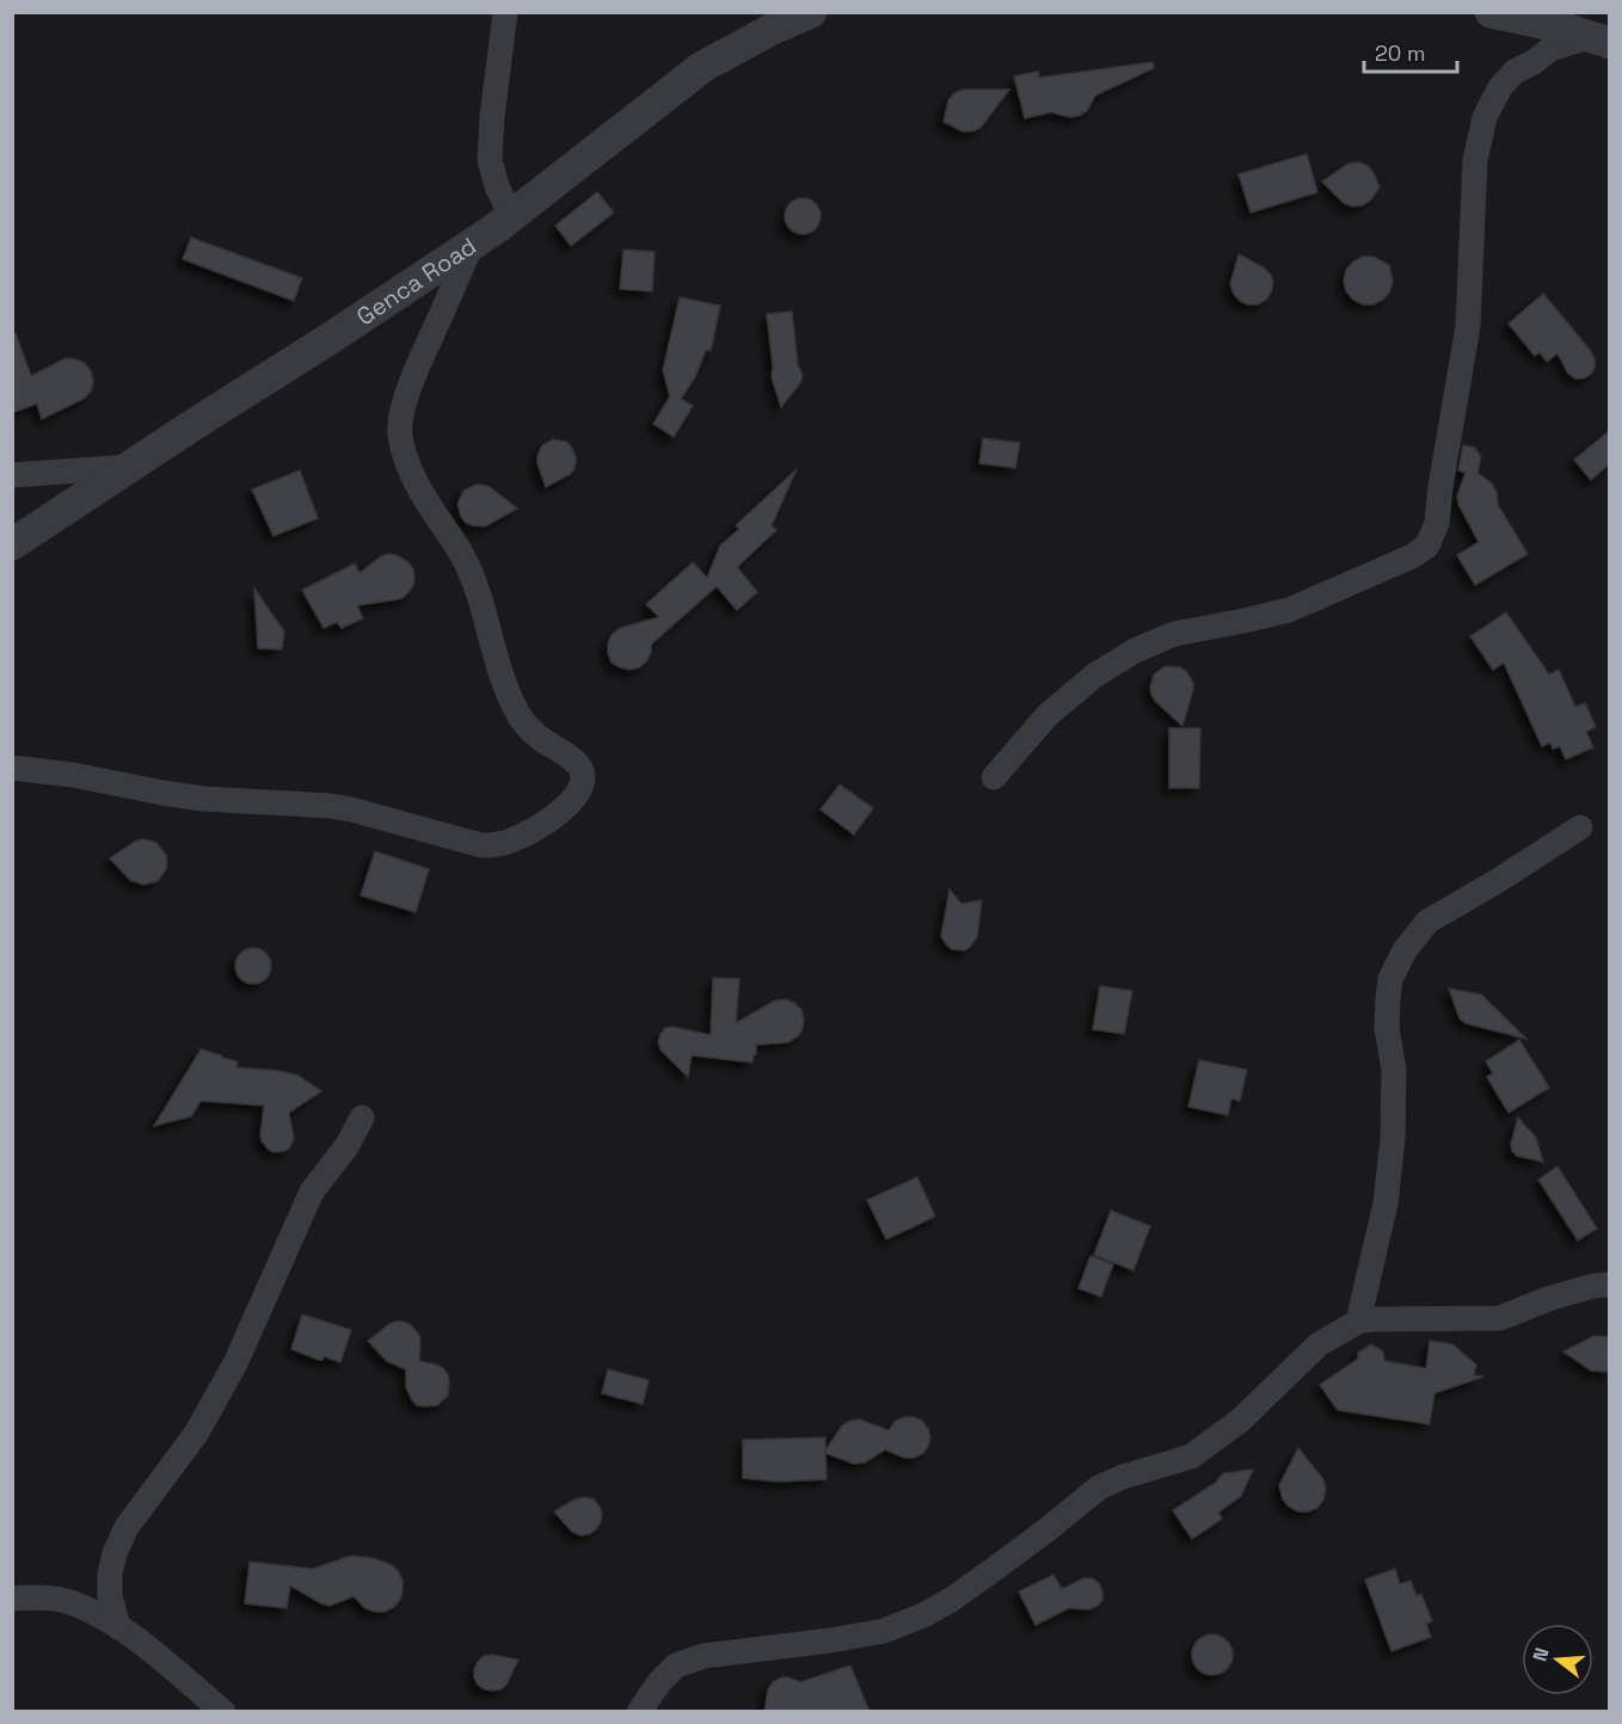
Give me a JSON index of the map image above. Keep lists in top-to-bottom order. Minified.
{"streets":{"street":["Genca Road"]},"scale_bar":"20 m","north":"left"}
